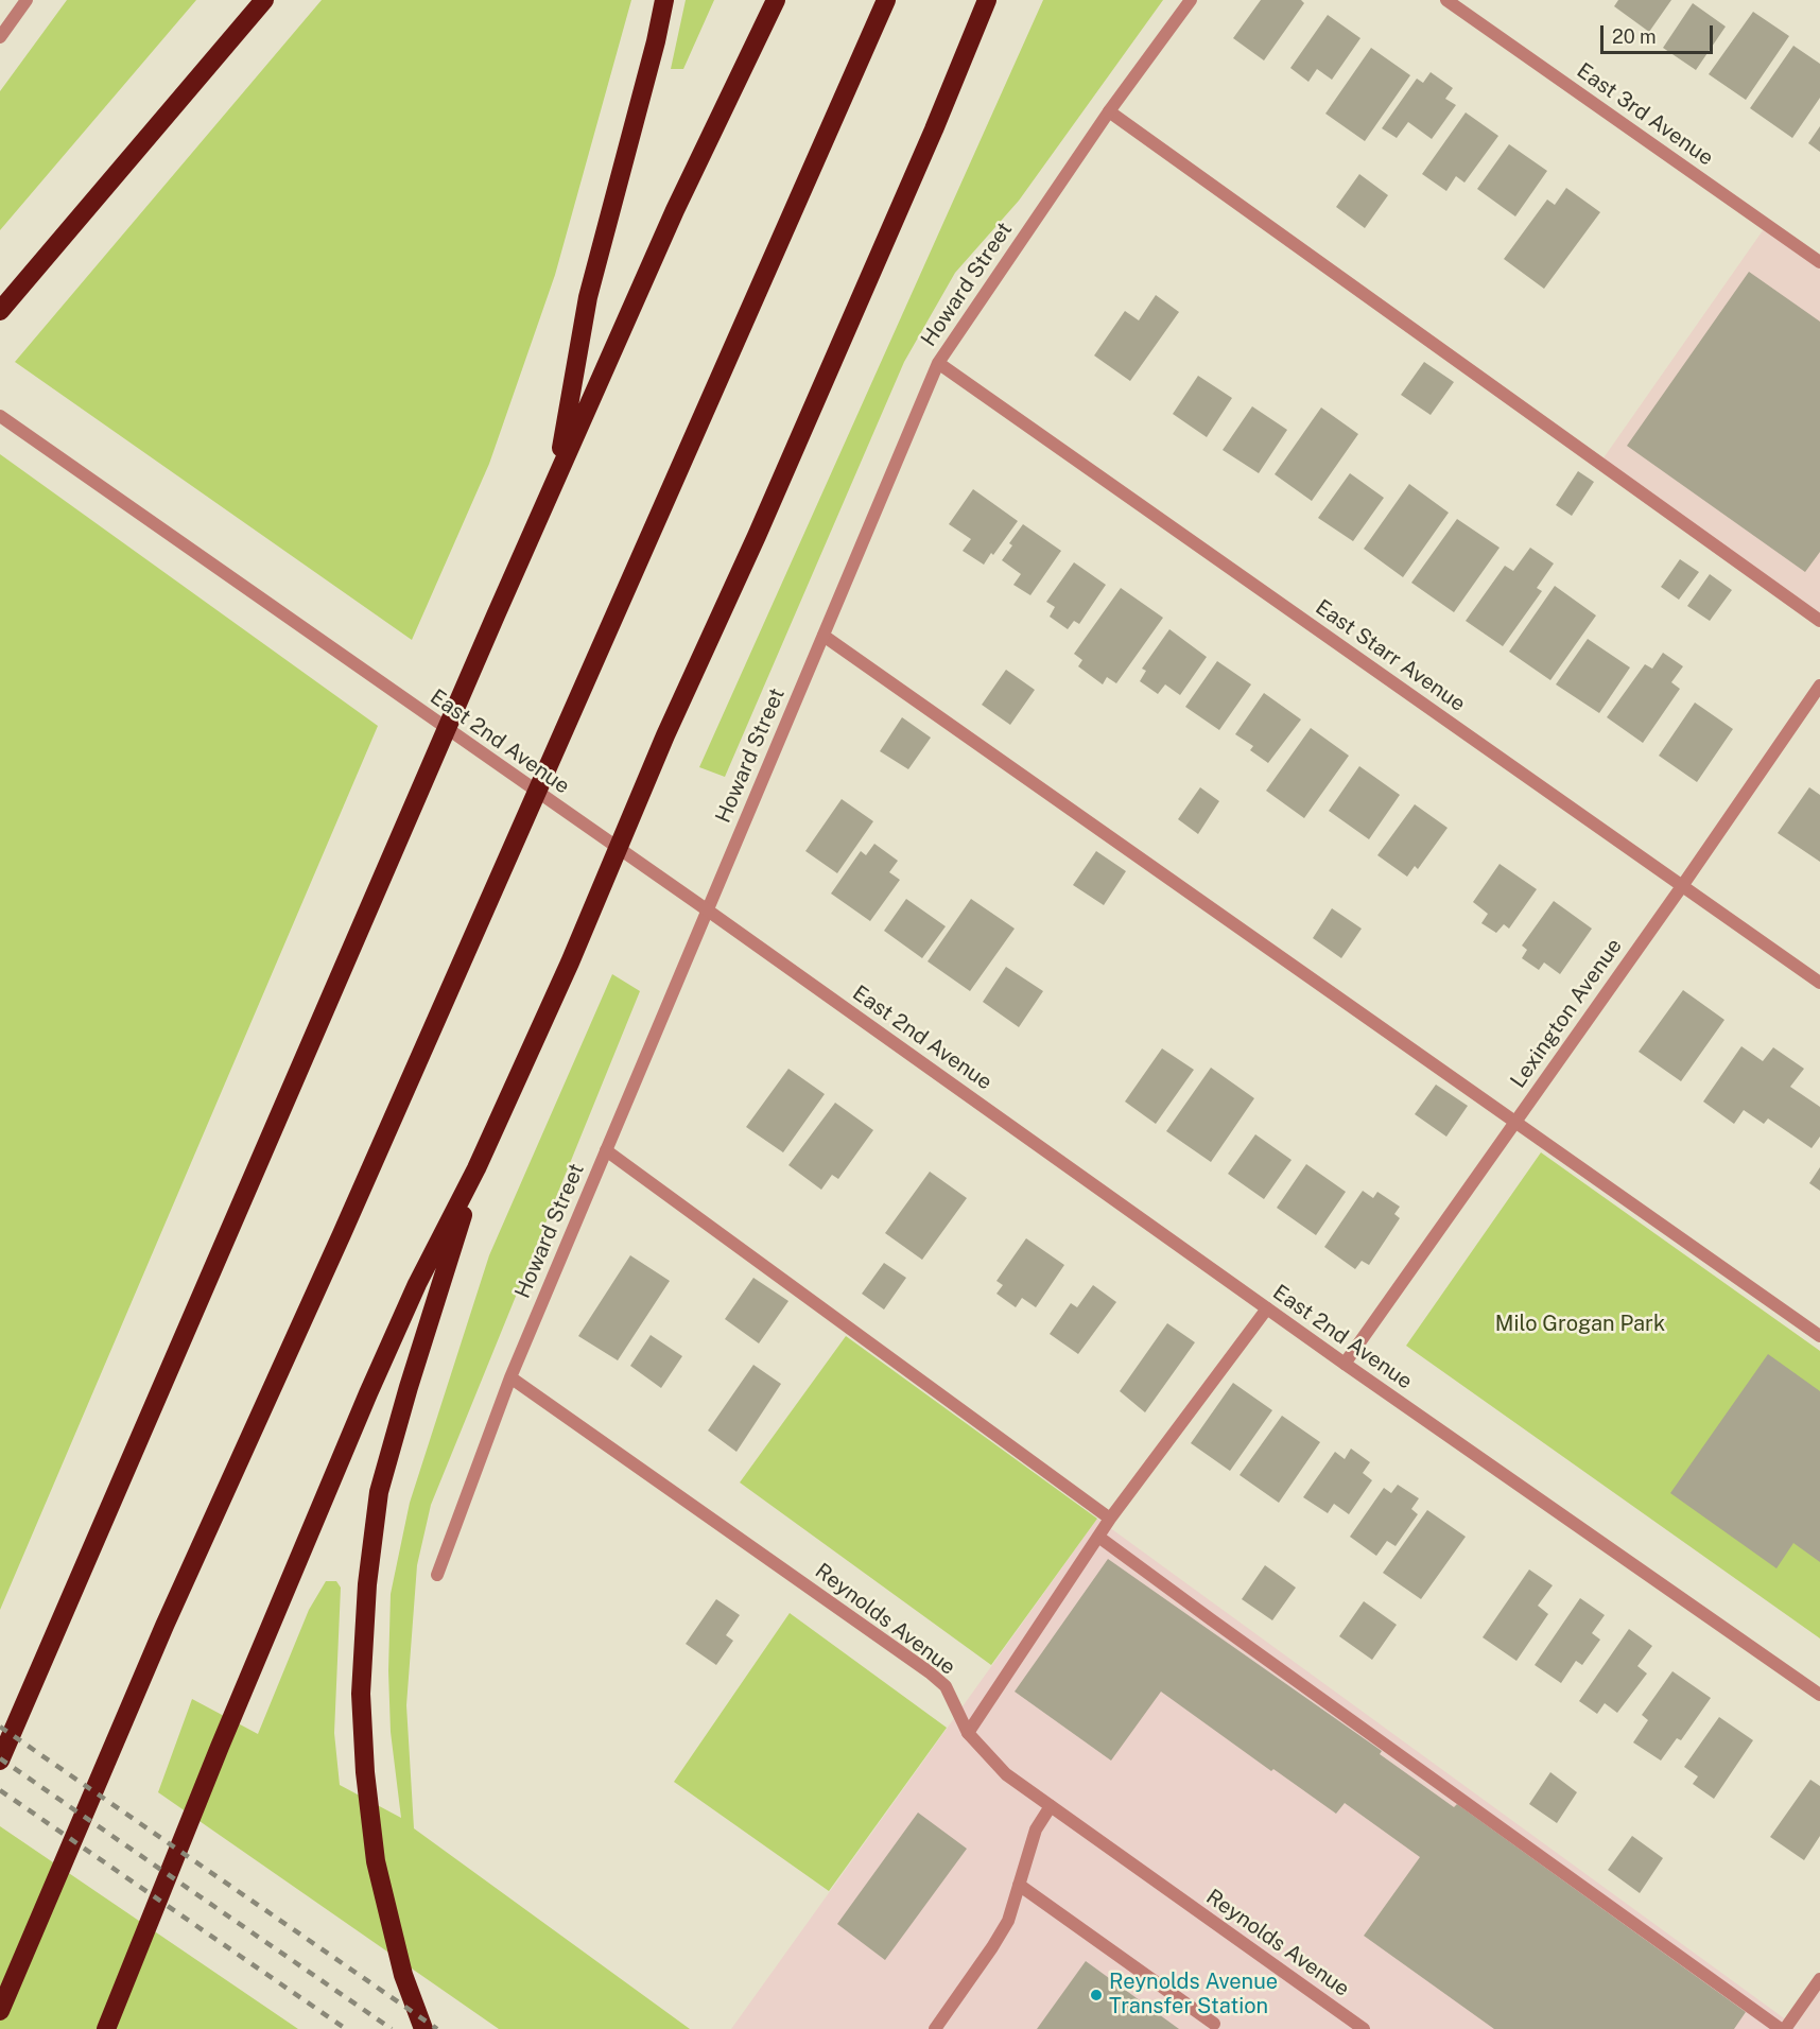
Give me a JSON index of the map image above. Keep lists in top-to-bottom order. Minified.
{"streets":{"street":["East 3rd Avenue","Howard Street","East Starr Avenue","East 2nd Avenue","Lexington Avenue","Reynolds Avenue"]},"crossings":[["Howard Street","East Starr Avenue"],["Howard Street","East 2nd Avenue"],["Howard Street","Reynolds Avenue"],["East Starr Avenue","Lexington Avenue"],["East 2nd Avenue","Lexington Avenue"]],"parks":["Milo Grogan Park"],"places":["Reynolds Avenue Transfer Station"],"scale_bar":"20 m"}
